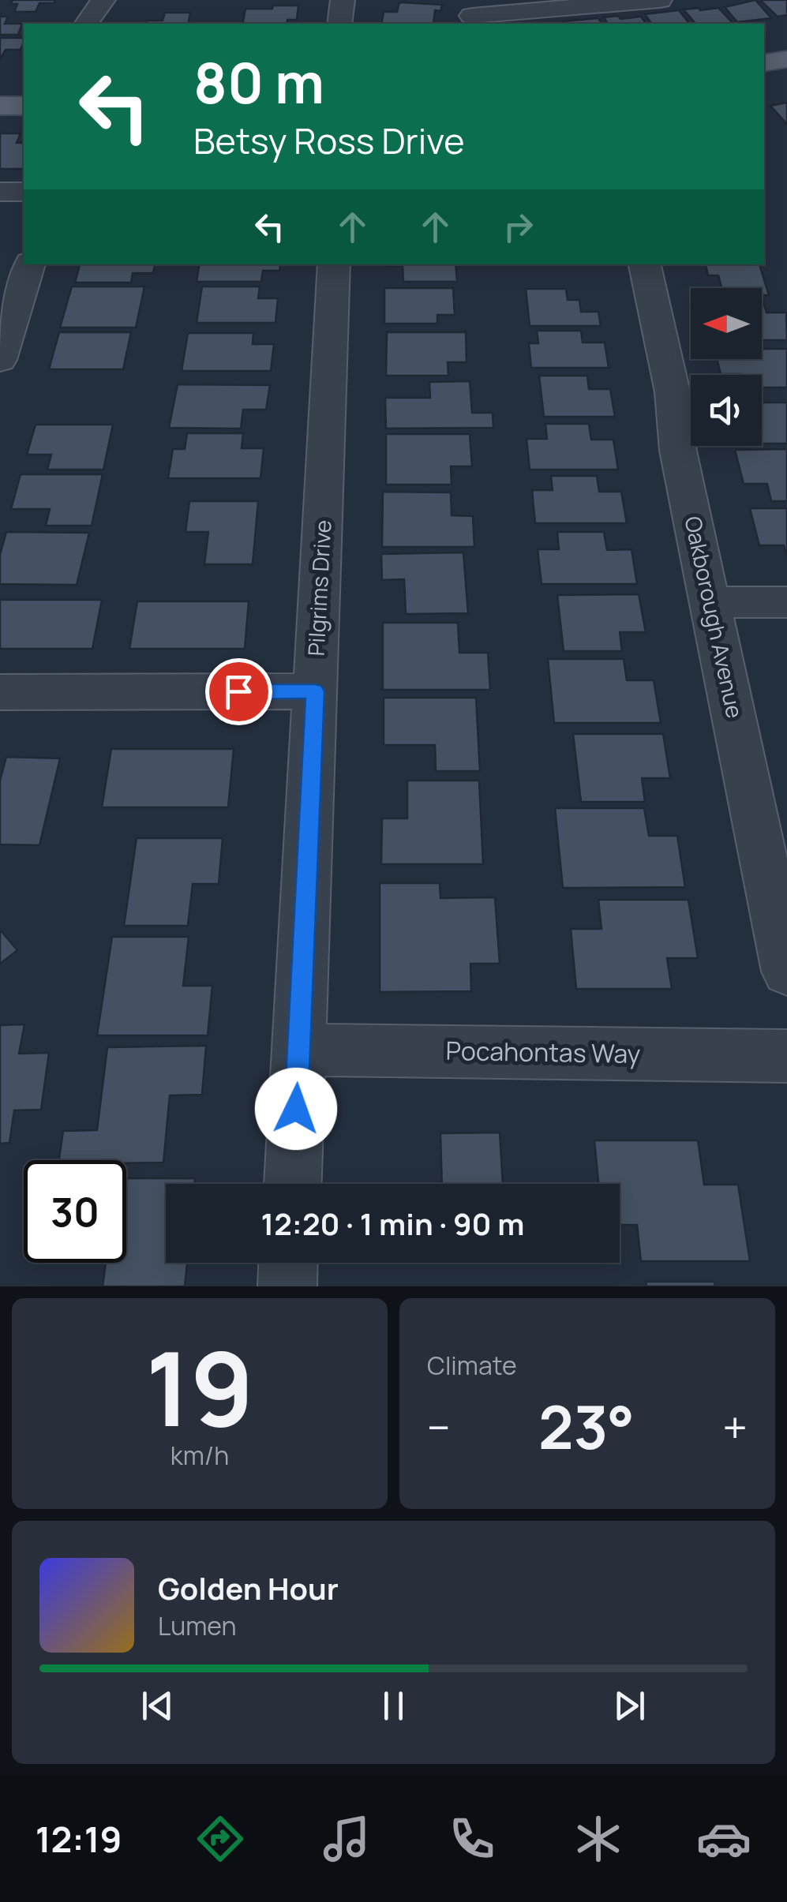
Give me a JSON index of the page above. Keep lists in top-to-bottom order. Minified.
{"streets":{"street":["Pilgrims Drive","Oakborough Avenue","Pocahontas Way"]},"crossings":[["Pilgrims Drive","Pocahontas Way"]],"north":"left","page":{"turn":["80 m","Betsy Ross Drive"],"limit":"30","trip":"12:20 · 1 min · 90 m","tile":[["19","km/h"],"Climate"],"heat":["−","23°","+"],"song":["Golden Hour","Lumen"],"tabs":"12:19"}}
